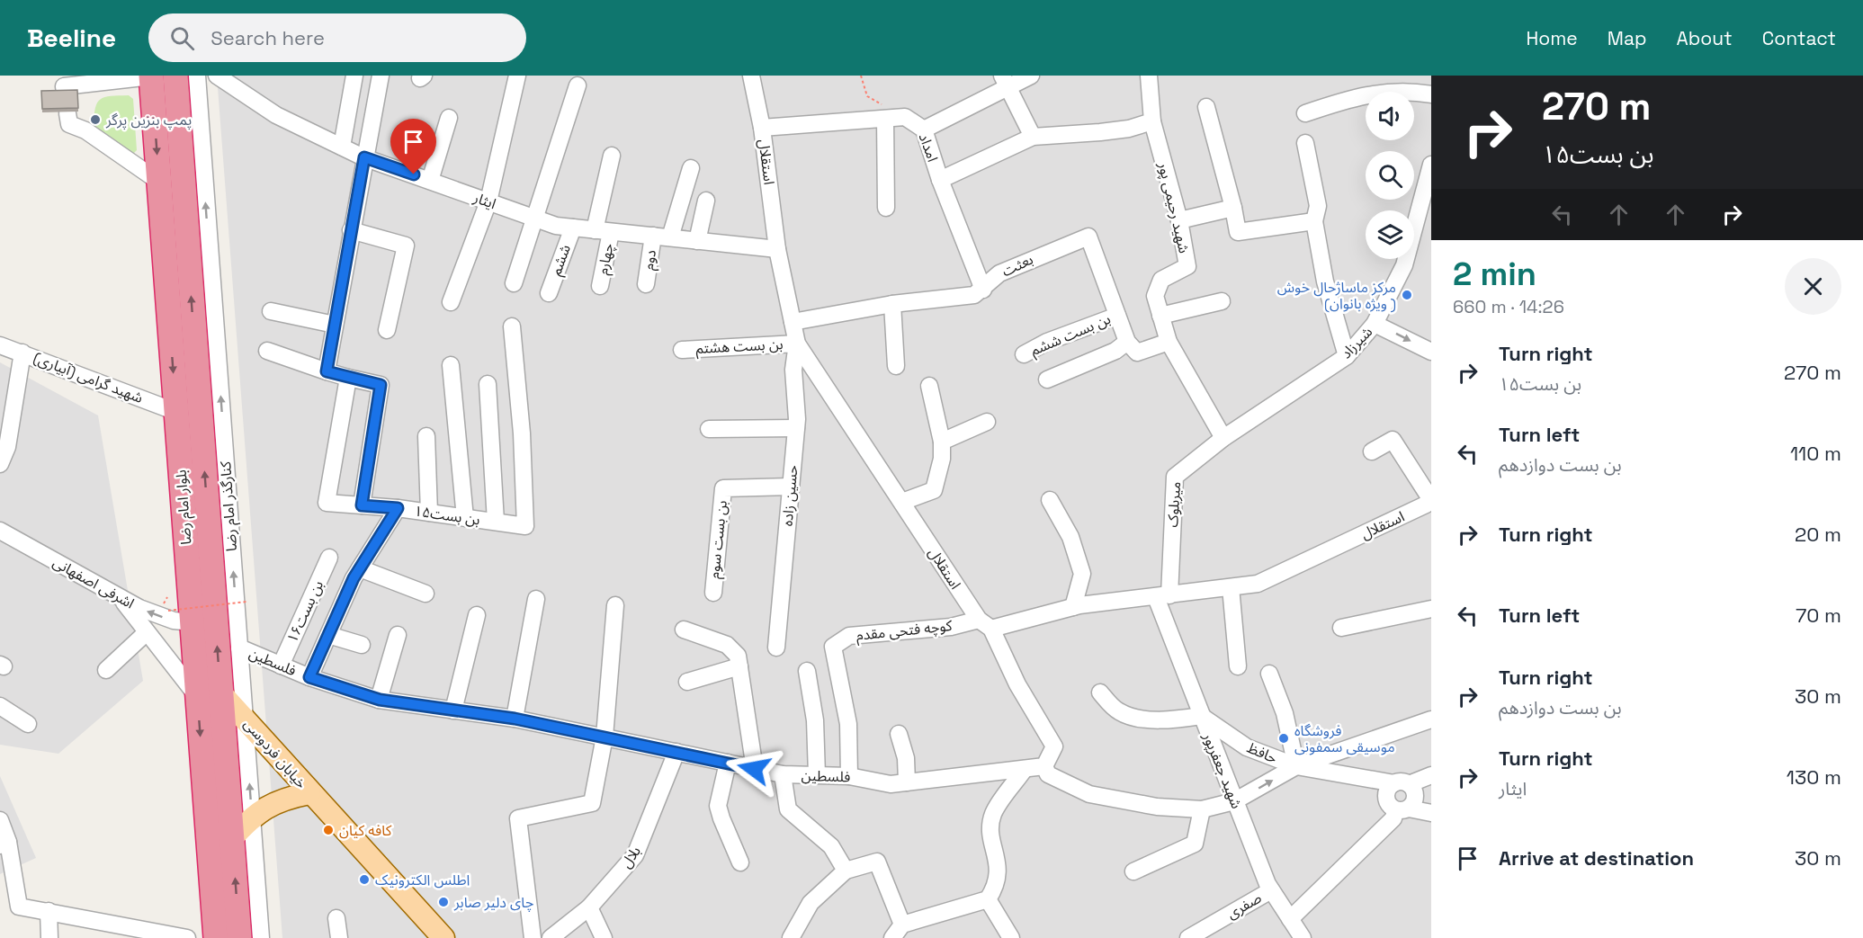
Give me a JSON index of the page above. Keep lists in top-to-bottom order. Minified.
{"streets":{"highway":["بلوار امام رضا"],"main road":["خیابان فردوسی"],"street":["امداد","استقلال","ایثار","شهید رحیمی پور","چهارم","ششم","دوم","بعثت","بن بست ششم","شیرزاد","بن بست هشتم","شهید گرامی (آبیاری)","حسین زاده","میربلوک","کنارگذر امام رضا","بن بست۱۵","بن بست سوم","اشرفی اصفهانی","بن بست۱۶","کوچه فتحی مقدم","فلسطین","حافظ","شهید جعفرپور","بلال","صفری"]},"crossings":[["امداد","بعثت"],["استقلال","ایثار"],["استقلال","بعثت"],["استقلال","بن بست هشتم"],["استقلال","حسین زاده"],["استقلال","میربلوک"],["استقلال","کوچه فتحی مقدم"],["استقلال","شهید جعفرپور"],["ایثار","چهارم"],["ایثار","ششم"],["ایثار","دوم"],["شهید رحیمی پور","شیرزاد"],["شهید رحیمی پور","میربلوک"],["بعثت","بن بست ششم"],["شیرزاد","میربلوک"],["بن بست هشتم","حسین زاده"],["شهید گرامی (آبیاری)","بلوار امام رضا"],["حسین زاده","بن بست سوم"],["میربلوک","شهید جعفرپور"],["کنارگذر امام رضا","بلوار امام رضا"],["کنارگذر امام رضا","فلسطین"],["کنارگذر امام رضا","خیابان فردوسی"],["بلوار امام رضا","اشرفی اصفهانی"],["بلوار امام رضا","خیابان فردوسی"],["بن بست۱۵","فلسطین"],["بن بست۱۶","فلسطین"],["کوچه فتحی مقدم","فلسطین"],["فلسطین","بلال"],["حافظ","شهید جعفرپور"],["شهید جعفرپور","صفری"]],"one_way":["کنارگذر امام رضا","اشرفی اصفهانی"],"places":["پمپ بنزین پرگر","مرکز ماساژحال خوش (ویژه بانوان )","فروشگاه موسیقی سمفونی","کافه کیان","اطلس الکترونیک","چای دلیر صابر"],"page":{"header":"Beeline","search":"Search here","nav":["Home","Map","About","Contact"],"turn":["270 m","بن بست۱۵"],"heading":["2 min","660 m · 14:26"],"list":[{"name":"Turn right","note":"بن بست۱۵","value":"270 m"},{"name":"Turn left","note":"بن بست دوازدهم","value":"110 m"},{"name":"Turn right","value":"20 m"},{"name":"Turn left","value":"70 m"},{"name":"Turn right","note":"بن بست دوازدهم","value":"30 m"},{"name":"Turn right","note":"ایثار","value":"130 m"},{"name":"Arrive at destination","value":"30 m"}]}}
